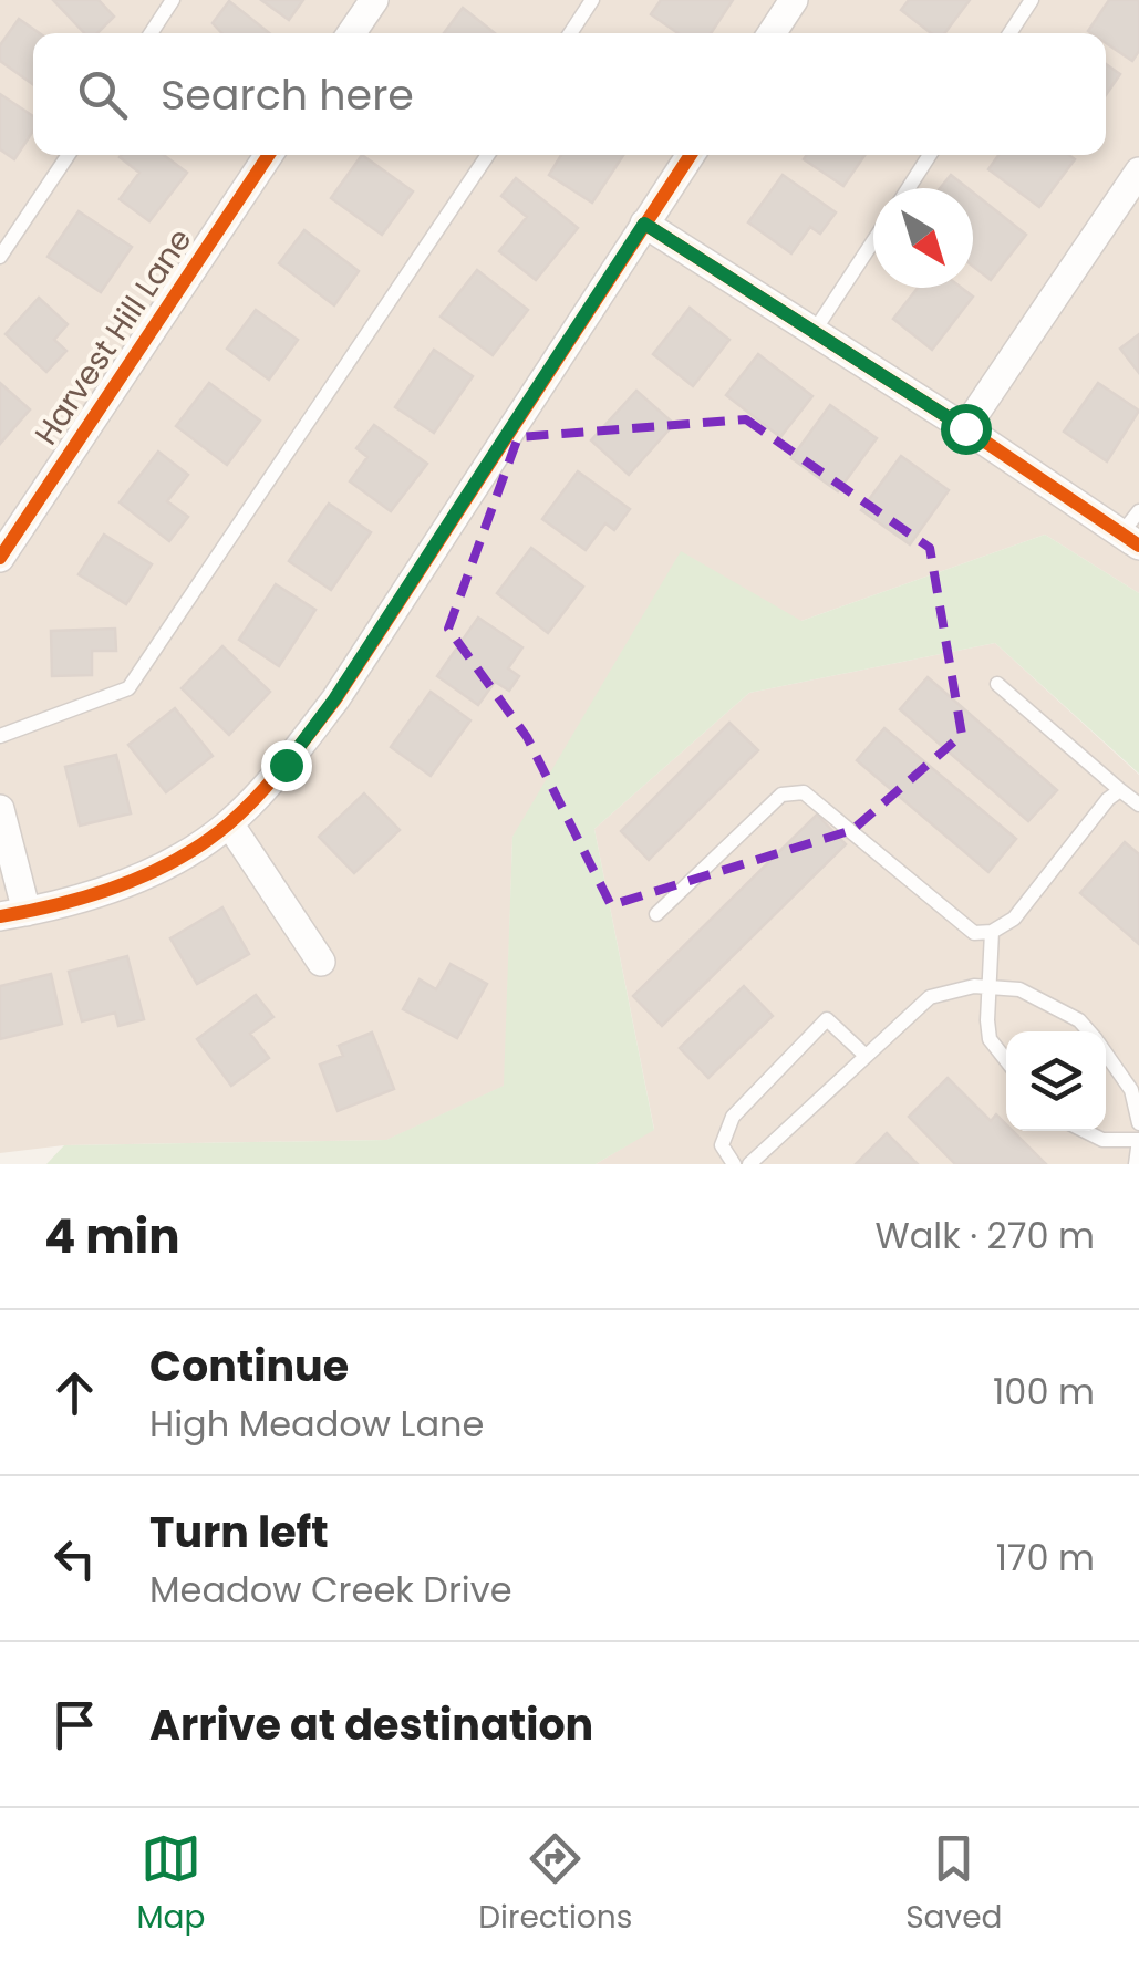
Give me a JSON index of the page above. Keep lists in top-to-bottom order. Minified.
{"streets":{"street":["Harvest Hill Lane"]},"north":"bottom right","page":{"search":"Search here","heading":["4 min","Walk · 270 m"],"list":[["Continue","High Meadow Lane","100 m"],["Turn left","Meadow Creek Drive","170 m"],"Arrive at destination"],"nav":["Map","Directions","Saved"]}}
